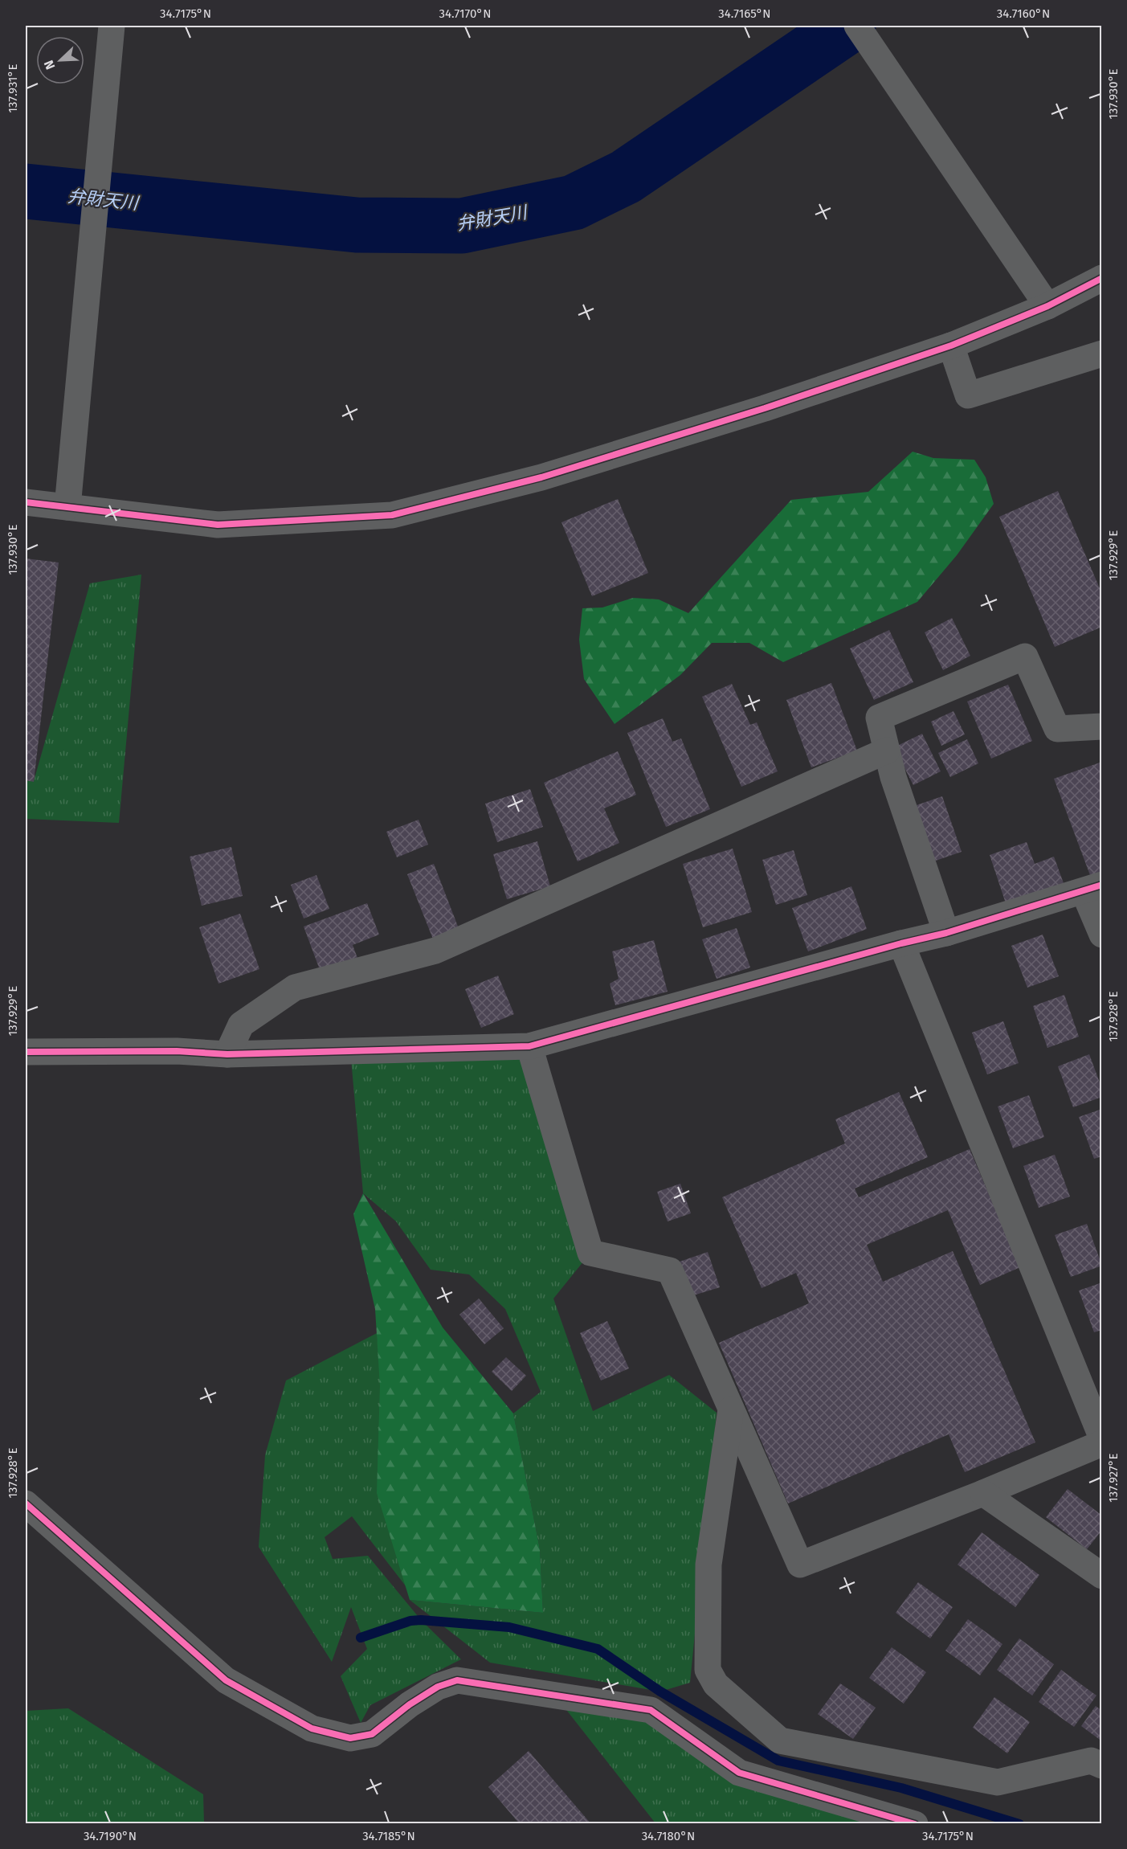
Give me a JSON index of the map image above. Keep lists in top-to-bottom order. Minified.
{"water":["弁財天川"],"north":"bottom left","coordinates":["34.7175°N","34.7170°N","34.7165°N","34.7160°N","137.931°E","137.930°E","137.929°E","137.928°E","137.927°E","34.7190°N","34.7185°N","34.7180°N"]}
